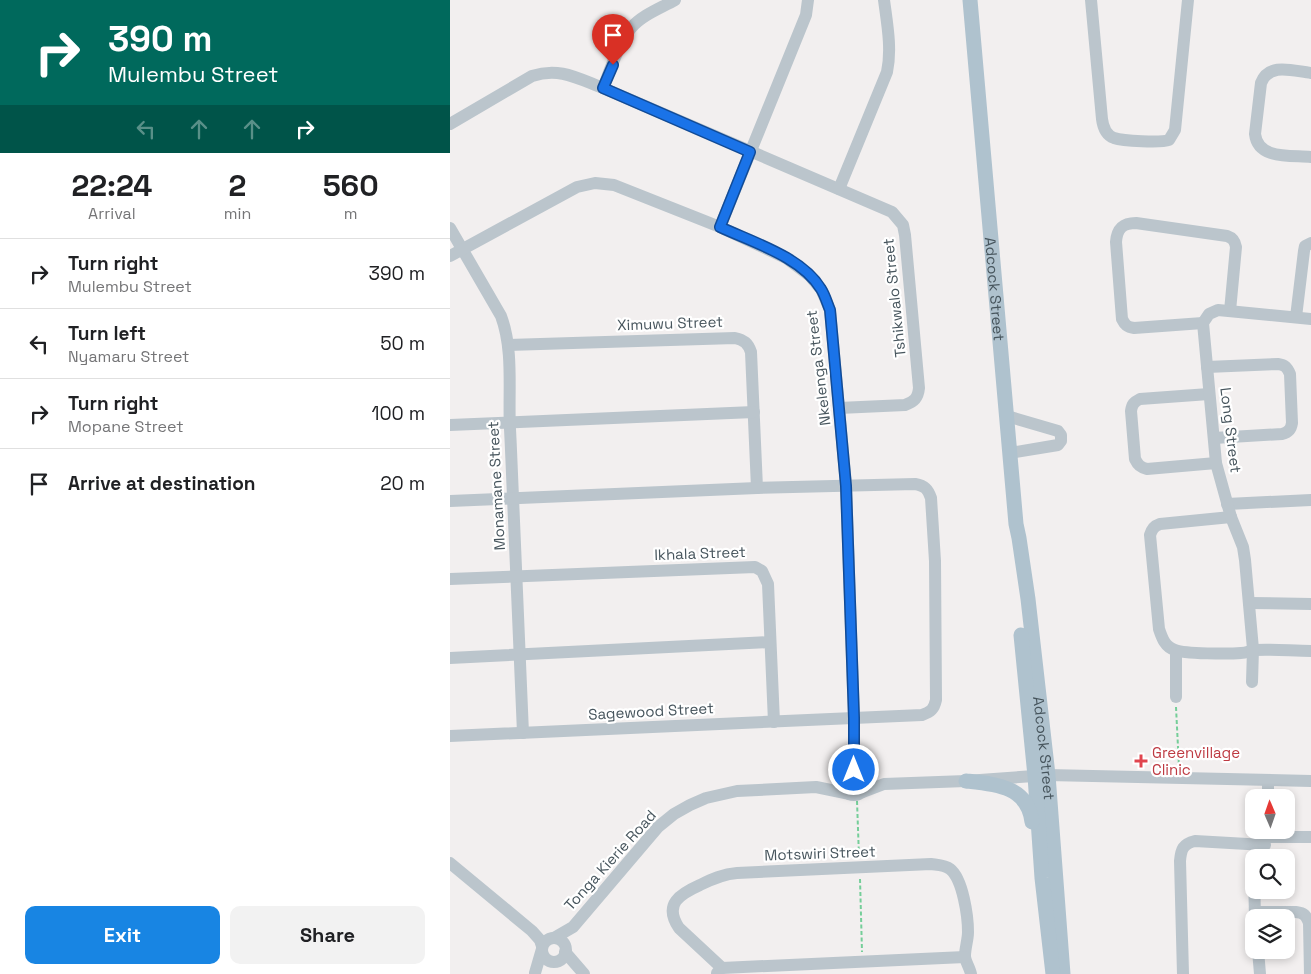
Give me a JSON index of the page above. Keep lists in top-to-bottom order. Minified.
{"streets":{"main road":["Adcock Street"],"street":["Tshikwalo Street","Ximuwu Street","Nkelenga Street","Long Street","Monamane Street","Ikhala Street","Sagewood Street","Motswiri Street","Tonga Kierie Road"]},"crossings":[["Tshikwalo Street","Nkelenga Street"],["Ximuwu Street","Monamane Street"],["Nkelenga Street","Monamane Street"],["Nkelenga Street","Sagewood Street"],["Nkelenga Street","Tonga Kierie Road"],["Monamane Street","Ikhala Street"],["Monamane Street","Sagewood Street"],["Ikhala Street","Sagewood Street"]],"places":{"health":["Greenvillage Clinic"]},"north":"top","page":{"turn":["390 m","Mulembu Street"],"eta":["22:24","Arrival","2","min","560","m"],"list":[{"name":"Turn right","note":"Mulembu Street","value":"390 m"},{"name":"Turn left","note":"Nyamaru Street","value":"50 m"},{"name":"Turn right","note":"Mopane Street","value":"100 m"},{"name":"Arrive at destination","value":"20 m"}],"buttons":["Exit","Share"]}}
